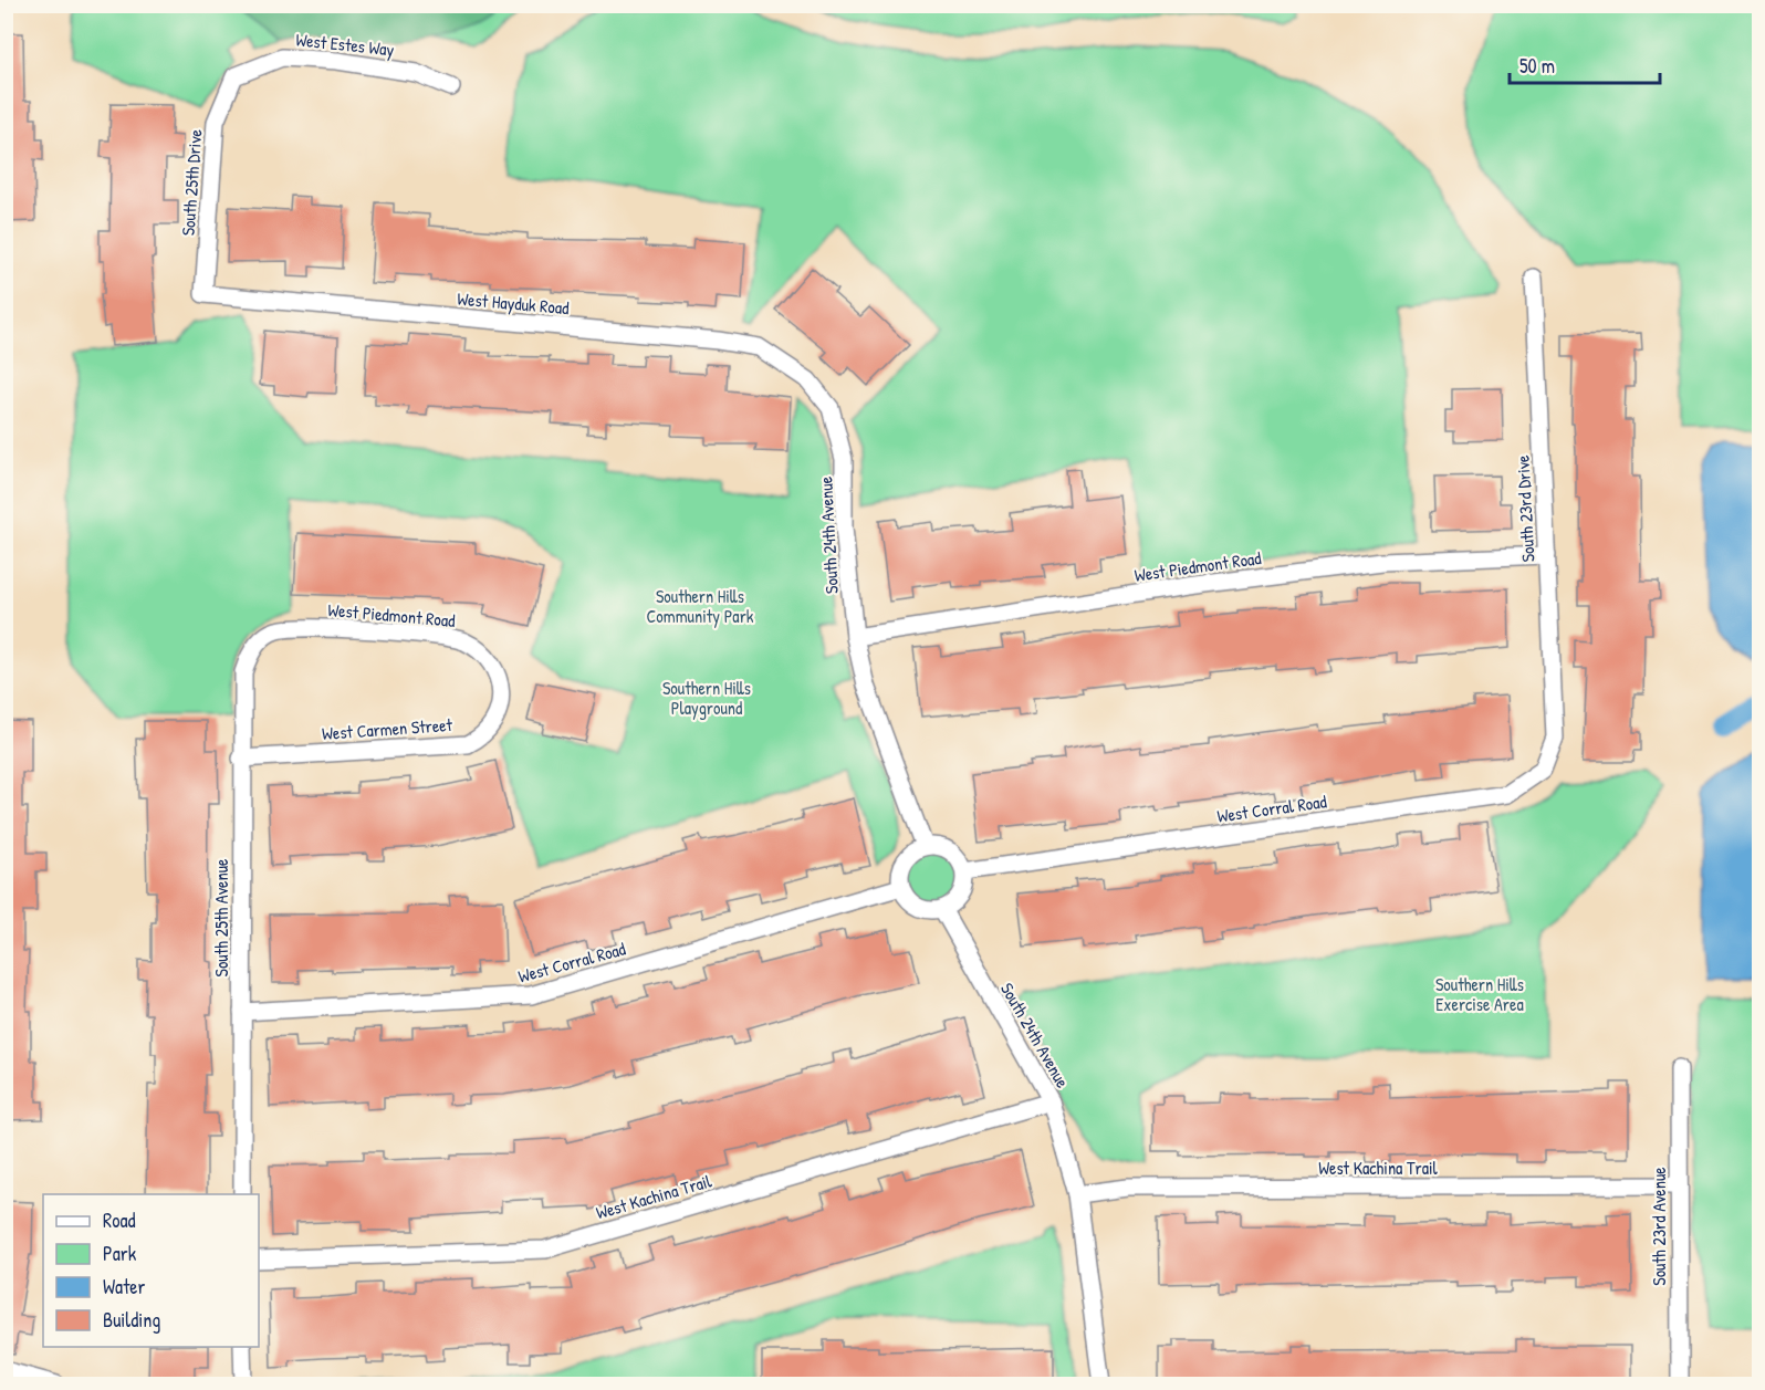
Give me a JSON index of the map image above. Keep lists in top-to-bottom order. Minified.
{"streets":{"street":["West Estes Way","South 25th Drive","West Hayduk Road","South 23rd Drive","South 24th Avenue","West Piedmont Road","West Carmen Street","West Corral Road","South 25th Avenue","West Kachina Trail","South 23rd Avenue"]},"crossings":[["West Estes Way","South 25th Drive"],["South 25th Drive","West Hayduk Road"],["West Hayduk Road","South 24th Avenue"],["South 23rd Drive","West Piedmont Road"],["South 23rd Drive","West Corral Road"],["South 24th Avenue","West Piedmont Road"],["South 24th Avenue","West Corral Road"],["South 24th Avenue","West Kachina Trail"],["West Piedmont Road","West Carmen Street"],["West Piedmont Road","South 25th Avenue"],["West Carmen Street","South 25th Avenue"],["West Corral Road","South 25th Avenue"],["West Kachina Trail","South 23rd Avenue"]],"parks":["Southern Hills Community Park","Southern Hills Playground","Southern Hills Exercise Area"],"legend":["Road","Park","Water","Building"],"scale_bar":"50 m"}
